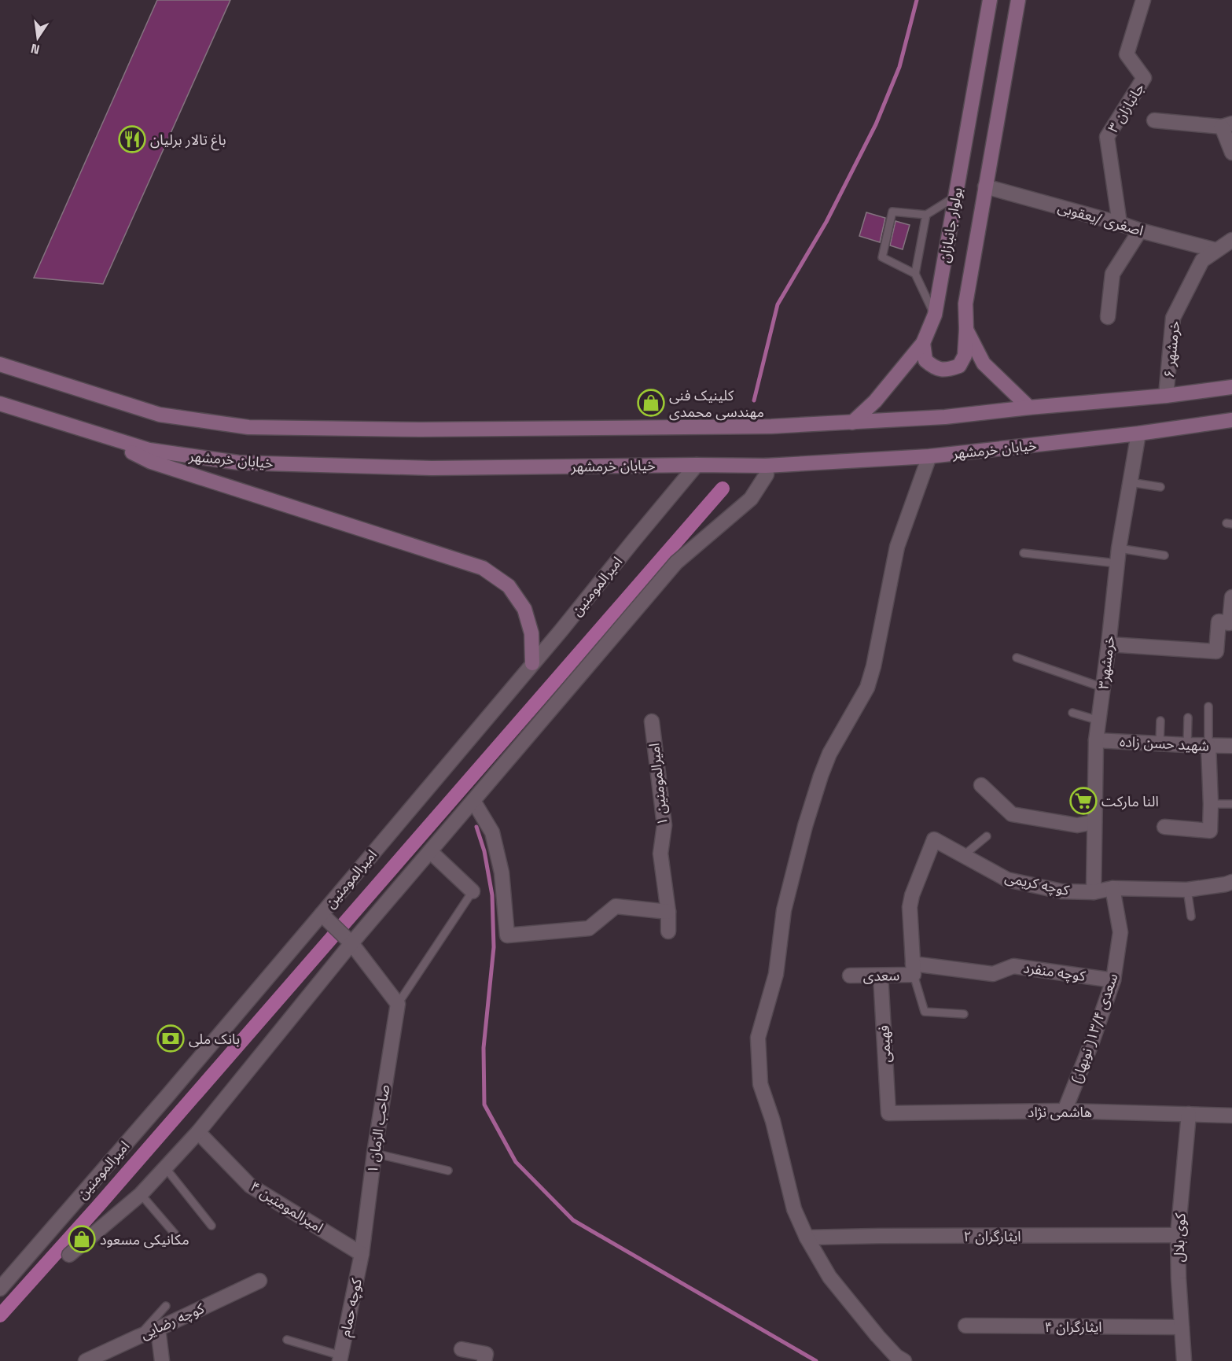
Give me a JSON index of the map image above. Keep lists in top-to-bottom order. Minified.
{"streets":{"main road":["بولوار جانبازان","خیابان خرمشهر"],"street":["جانبازان ۳","اصغری /یعقوبی","خرمشهر ۶","امیرالمومنین","خرمشهر۳","شهید حسن زاده","امیرالمومنین ۱","کوچه کریمی","کوچه منفرد","سعدی","سعدی ۱۳/۴( نوبهار)","فهیمی","هاشمی نژاد","صاحب الزمان ۱","امیرالمومنین ۴","ایثارگران ۲","کوی بلال","کوچه حمام","کوچه رضایی","ایثارگران ۴"]},"crossings":[["جانبازان ۳","اصغری /یعقوبی"],["اصغری /یعقوبی","بولوار جانبازان"],["اصغری /یعقوبی","خرمشهر ۶"],["خیابان خرمشهر","امیرالمومنین"],["خیابان خرمشهر","خرمشهر۳"],["خرمشهر۳","شهید حسن زاده"],["خرمشهر۳","کوچه کریمی"],["کوچه کریمی","کوچه منفرد"],["کوچه کریمی","سعدی"],["کوچه کریمی","سعدی ۱۳/۴( نوبهار)"],["کوچه منفرد","سعدی"],["کوچه منفرد","سعدی ۱۳/۴( نوبهار)"],["سعدی","فهیمی"],["سعدی ۱۳/۴( نوبهار)","هاشمی نژاد"],["فهیمی","هاشمی نژاد"],["هاشمی نژاد","کوی بلال"],["صاحب الزمان ۱","امیرالمومنین ۴"],["صاحب الزمان ۱","کوچه حمام"],["امیرالمومنین ۴","کوچه حمام"],["ایثارگران ۲","کوی بلال"],["کوی بلال","ایثارگران ۴"]],"places":{"restaurant":["باغ تالار برلیان"],"shop":["کلینیک فنی مهندسی محمدی","مکانیکی مسعود"],"supermarket":["النا مارکت"],"bank":["بانک ملی"]},"north":"bottom"}
